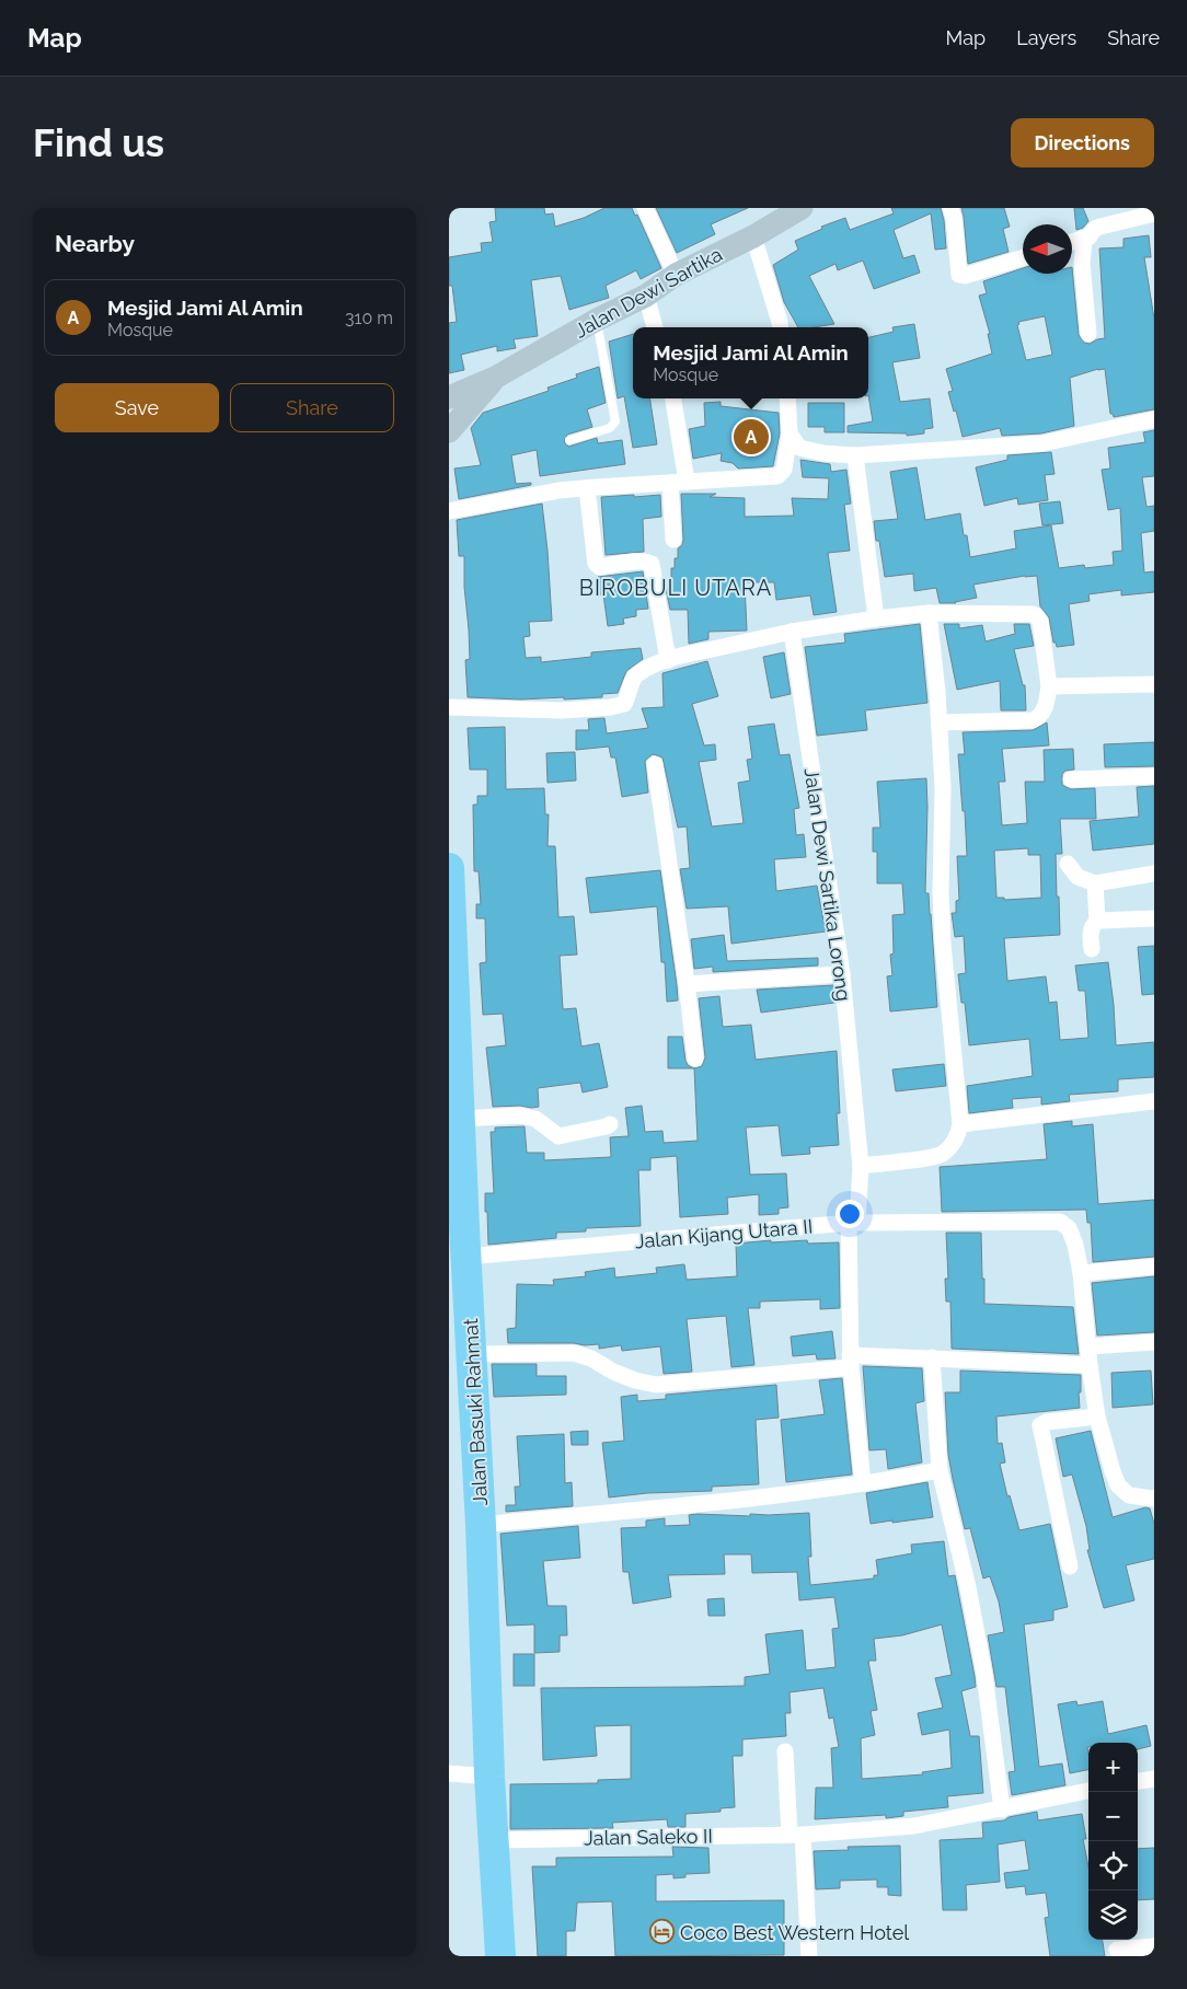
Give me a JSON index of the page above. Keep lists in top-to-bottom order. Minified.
{"streets":{"highway":["Jalan Basuki Rahmat"],"main road":["Jalan Dewi Sartika"],"street":["Jalan Dewi Sartika Lorong","Jalan Kijang Utara II","Jalan Saleko II"]},"crossings":[["Jalan Dewi Sartika Lorong","Jalan Kijang Utara II"],["Jalan Kijang Utara II","Jalan Basuki Rahmat"],["Jalan Basuki Rahmat","Jalan Saleko II"]],"districts":["BIROBULI UTARA"],"places":{"hotel":["Coco Best Western Hotel"]},"north":"left","page":{"header":"Map","nav":["Map","Layers","Share"],"buttons":["Directions",["Save","Share"]],"title":"Find us","heading":"Nearby","list":[{"mark":"A","name":"Mesjid Jami Al Amin","note":"Mosque","value":"310 m"}],"popup":["Mesjid Jami Al Amin","Mosque"],"pins":"A","map_buttons":["+","−"]}}
